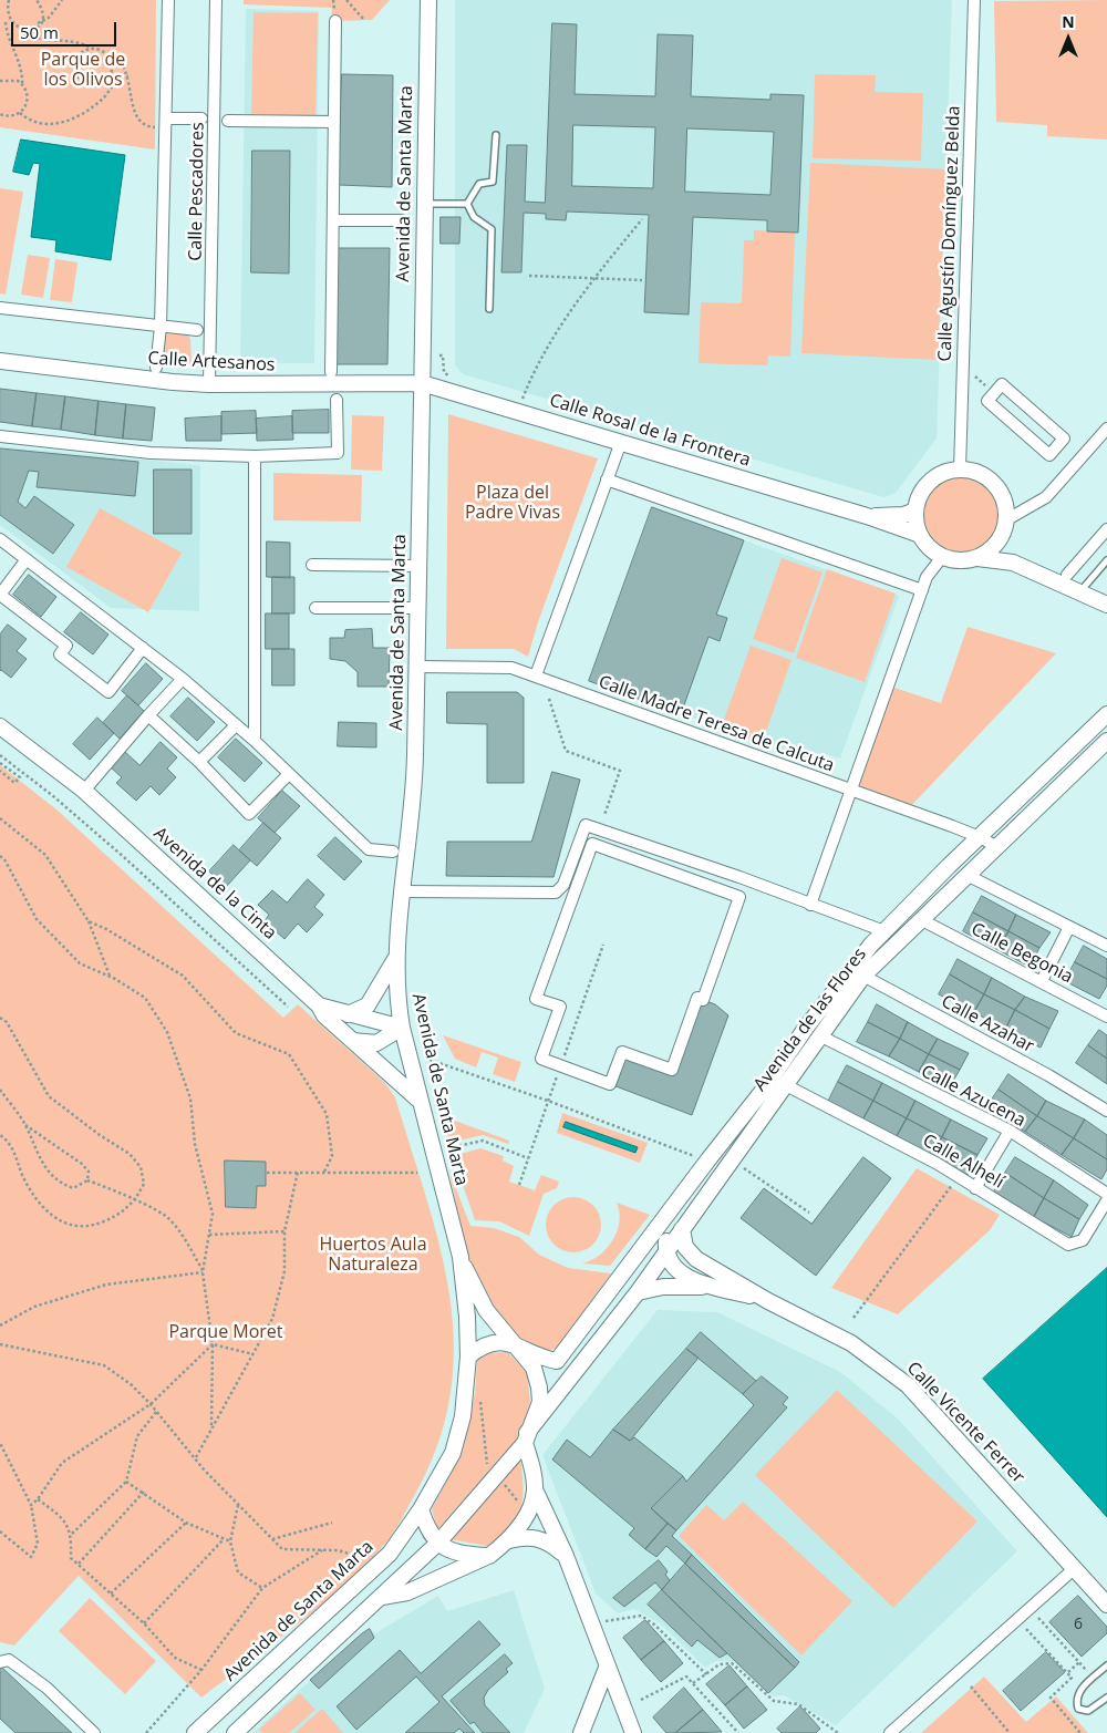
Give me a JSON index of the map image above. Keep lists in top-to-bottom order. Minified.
{"streets":{"main road":["Avenida de Santa Marta","Calle Artesanos","Calle Rosal de la Frontera","Avenida de la Cinta","Avenida de las Flores","Calle Vicente Ferrer"],"street":["Calle Pescadores","Calle Agustín Domínguez Belda","Calle Madre Teresa de Calcuta","Calle Begonia","Calle Azahar","Calle Azucena","Calle Alhelí"]},"crossings":[["Avenida de Santa Marta","Calle Artesanos"],["Avenida de Santa Marta","Calle Rosal de la Frontera"],["Avenida de Santa Marta","Calle Madre Teresa de Calcuta"],["Avenida de Santa Marta","Avenida de la Cinta"],["Avenida de Santa Marta","Avenida de las Flores"],["Calle Pescadores","Calle Artesanos"],["Calle Agustín Domínguez Belda","Calle Rosal de la Frontera"],["Calle Artesanos","Calle Rosal de la Frontera"],["Calle Madre Teresa de Calcuta","Avenida de las Flores"],["Calle Begonia","Avenida de las Flores"],["Avenida de las Flores","Calle Azahar"],["Avenida de las Flores","Calle Azucena"],["Avenida de las Flores","Calle Alhelí"],["Avenida de las Flores","Calle Vicente Ferrer"]],"parks":["Parque de los Olivos","Plaza del Padre Vivas","Huertos Aula Naturaleza","Parque Moret"],"house_numbers":["6"],"scale_bar":"50 m","north":"top"}
